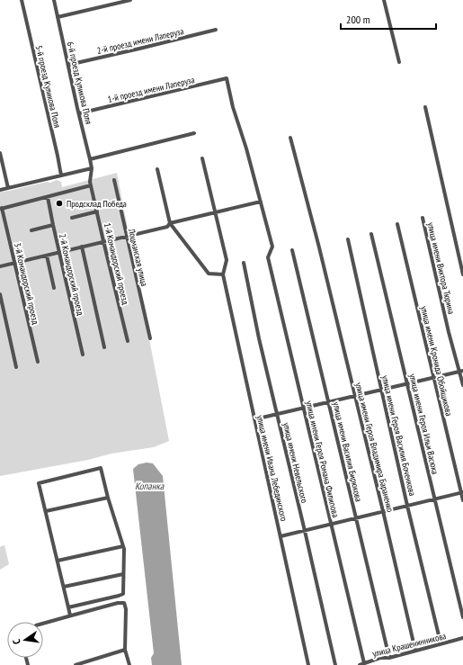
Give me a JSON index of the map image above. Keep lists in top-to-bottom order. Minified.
{"streets":{"street":["2-й проезд имени Лаперуза","6-й проезд Куликова Поля","5-й проезд Куликова Поля","1-й проезд имени Лаперуза","Лоцманская улица","1-й Командорский проезд","улица имени Виктора Тюрина","2-й Командорский проезд","3-й Командорский проезд","улица имени Кронида Обойщикова","улица имени Героя Ильи Васюка","улица имени Героя Василия Боченкова","улица имени Героя Владимира Бараненко","улица имени Василия Бирюкова","улица имени Героя Романа Филипова","улица имени Невельского","улица имени Ивана Лебединского","улица Крашенинникова"]},"crossings":[["2-й проезд имени Лаперуза","6-й проезд Куликова Поля"],["6-й проезд Куликова Поля","1-й проезд имени Лаперуза"],["6-й проезд Куликова Поля","1-й Командорский проезд"],["1-й проезд имени Лаперуза","улица имени Героя Романа Филипова"],["улица имени Героя Владимира Бараненко","улица Крашенинникова"],["улица имени Василия Бирюкова","улица Крашенинникова"],["улица имени Героя Романа Филипова","улица Крашенинникова"]],"water":["Копанка"],"places":["Продсклад Победа"],"scale_bar":"200 m","north":"left"}
